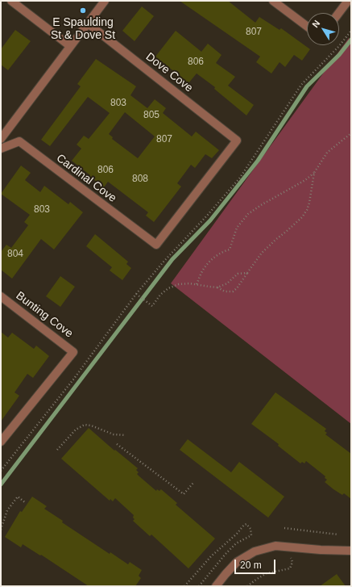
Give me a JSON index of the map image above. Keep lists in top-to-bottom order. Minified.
{"streets":{"street":["Dove Cove","Cardinal Cove","Bunting Cove"]},"crossings":[["Dove Cove","Cardinal Cove"]],"places":["E Spaulding St & Dove St"],"house_numbers":["807","806","803","805","807","806","808","803","804"],"scale_bar":"20 m","north":"top left"}
